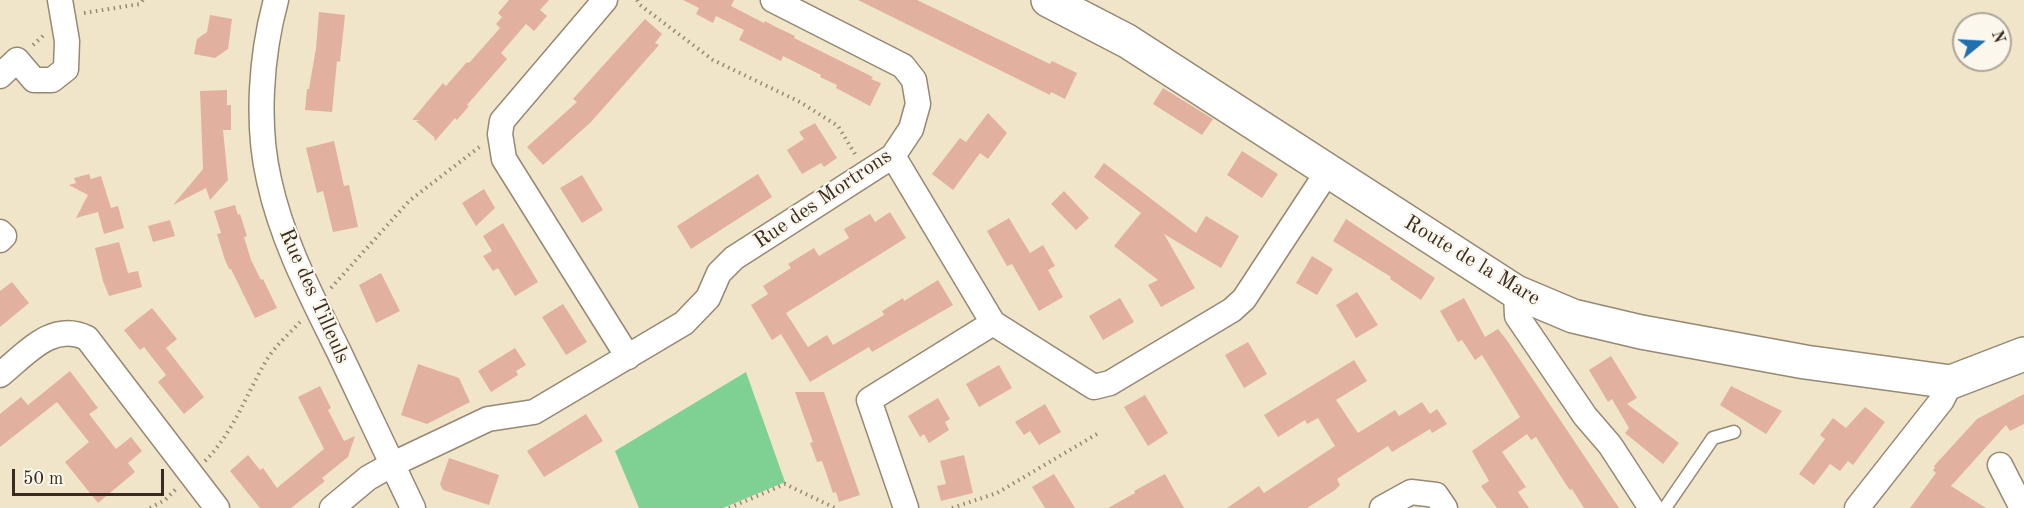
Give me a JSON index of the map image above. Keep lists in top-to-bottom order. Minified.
{"streets":{"street":["Rue des Mortrons","Route de la Mare","Rue des Tilleuls"]},"crossings":[["Rue des Mortrons","Rue des Tilleuls"]],"scale_bar":"50 m","north":"right"}
